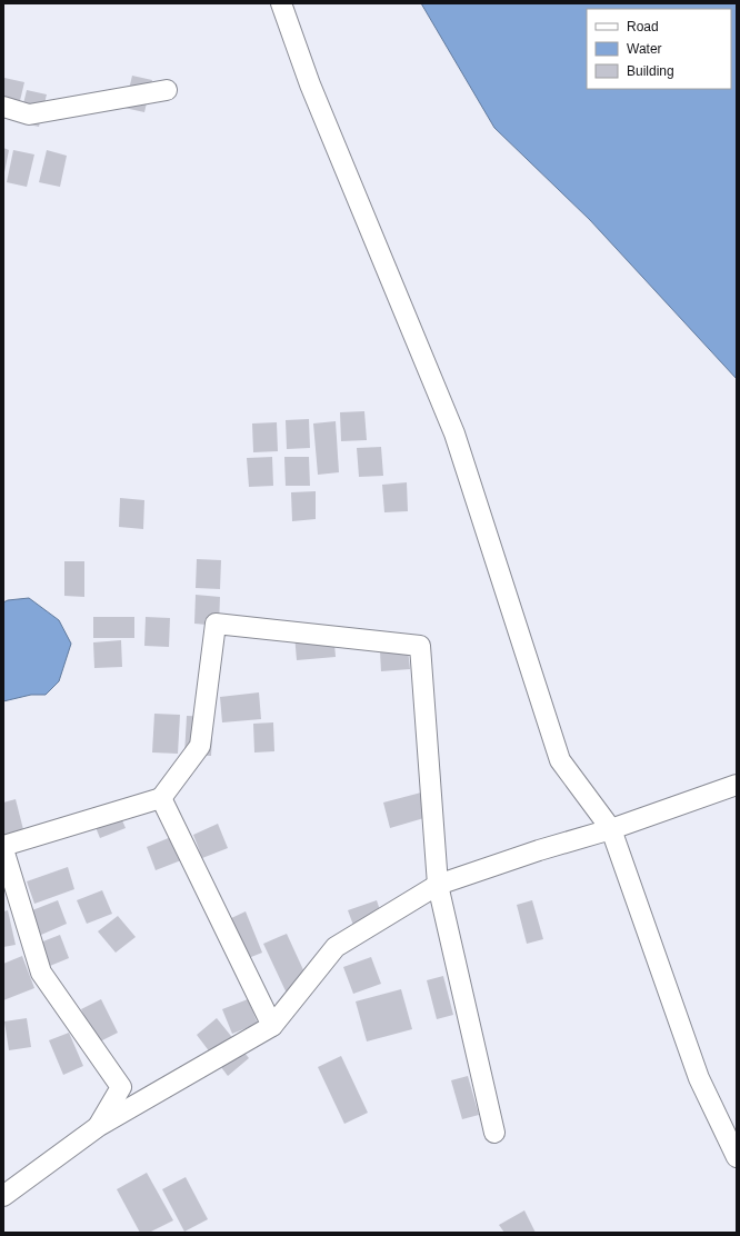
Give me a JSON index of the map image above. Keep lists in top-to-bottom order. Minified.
{"legend":["Road","Water","Building"]}
